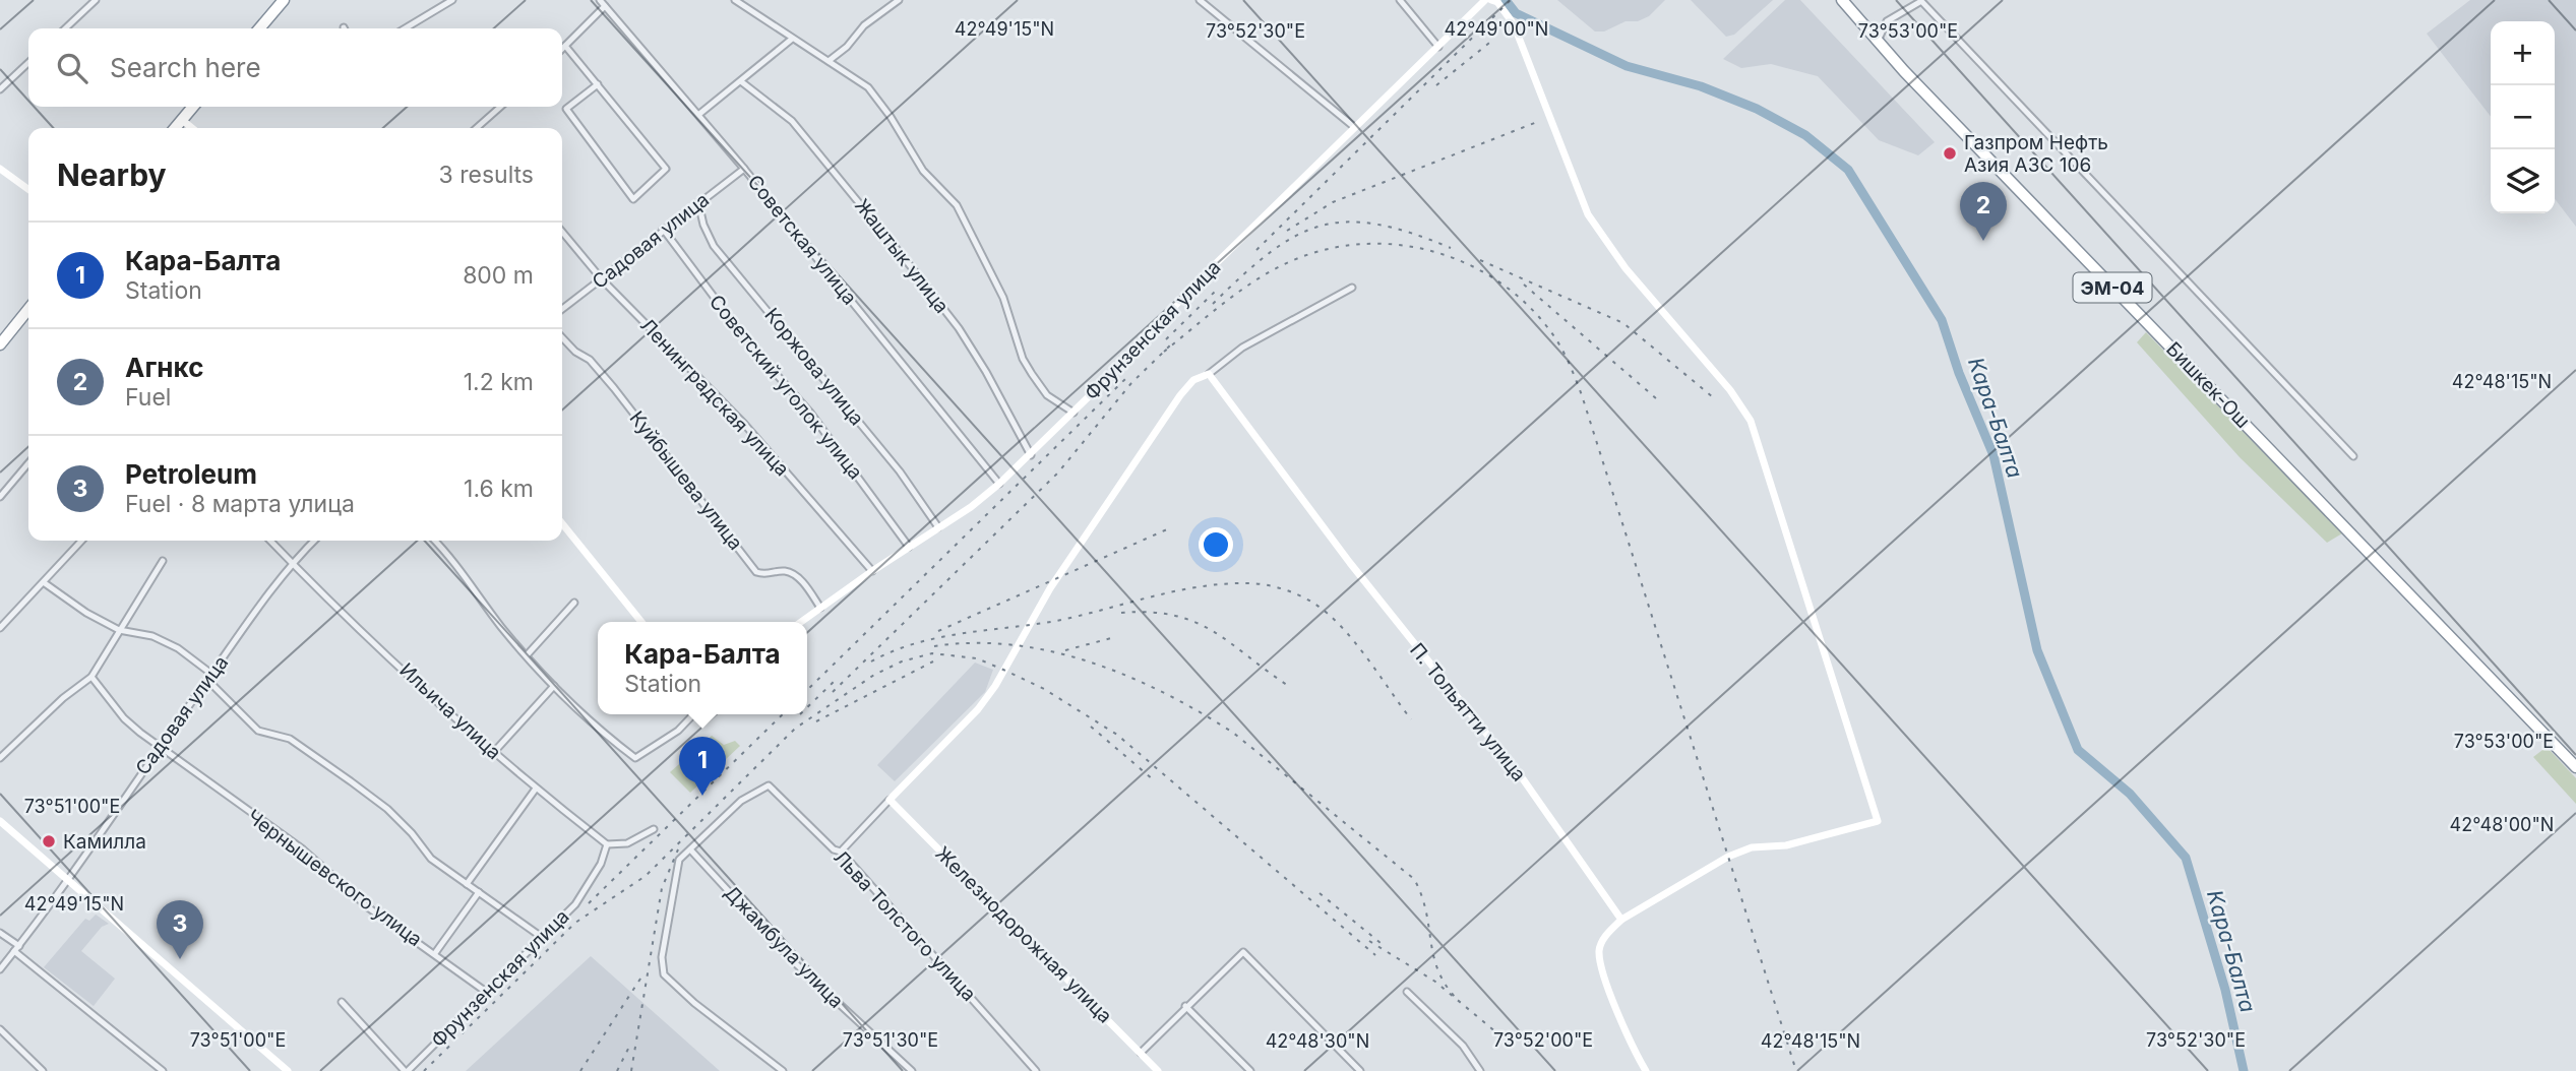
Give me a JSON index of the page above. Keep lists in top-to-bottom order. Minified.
{"streets":{"highway":["ЭМ-04","Бишкек-Ош"],"street":["Советская улица","Садовая улица","Жаштык улица","Фрунзенская улица","Коржова улица","Советский уголок улица","Ленинградская улица","Куйбышева улица","Ильича улица","П. Тольятти улица","Чернышевского улица","Льва Толстого улица","Железнодорожная улица","Джамбула улица"]},"crossings":[["Советская улица","Садовая улица"],["Советская улица","Фрунзенская улица"],["Садовая улица","Коржова улица"],["Садовая улица","Советский уголок улица"],["Садовая улица","Ленинградская улица"],["Садовая улица","Ильича улица"],["Садовая улица","Чернышевского улица"],["Жаштык улица","Фрунзенская улица"],["Фрунзенская улица","Коржова улица"],["Фрунзенская улица","Советский уголок улица"],["Фрунзенская улица","Ленинградская улица"],["Фрунзенская улица","Куйбышева улица"],["Фрунзенская улица","Ильича улица"],["Фрунзенская улица","Чернышевского улица"],["Льва Толстого улица","Джамбула улица"]],"water":["Кара-Балта"],"places":["Газпром Нефть Азия АЗС 106","Камилла"],"page":{"map_buttons":["+","−"],"search":"Search here","heading":["Nearby","3 results"],"pins":["2","1","3"],"list":[{"mark":"1","name":"Кара-Балта","note":"Station","value":"800 m"},{"mark":"2","name":"Агнкс","note":"Fuel","value":"1.2 km"},{"mark":"3","name":"Petroleum","note":"Fuel · 8 марта улица","value":"1.6 km"}],"popup":["Кара-Балта","Station"]},"coordinates":["42°49'15\"N","42°49'00\"N","73°52'30\"E","73°53'00\"E","42°48'15\"N","73°51'00\"E","42°48'00\"N","73°51'30\"E","73°52'00\"E","42°48'30\"N"]}
